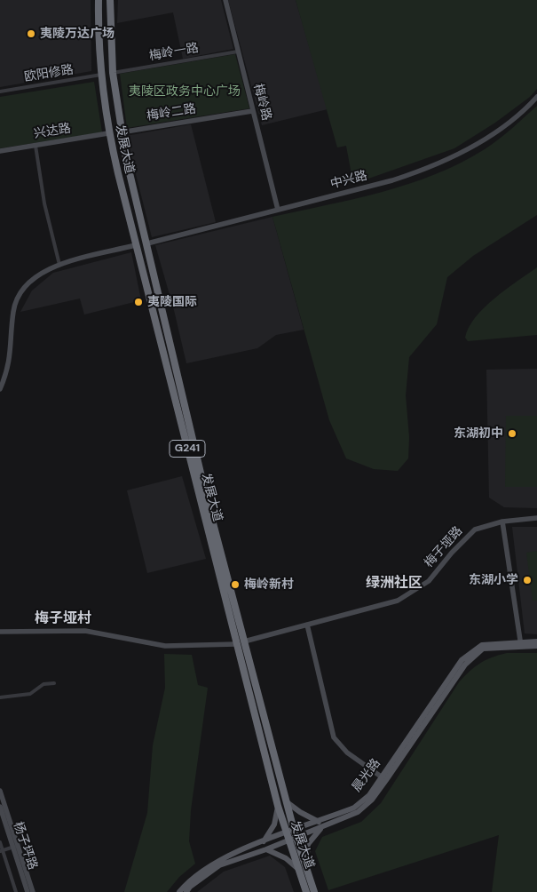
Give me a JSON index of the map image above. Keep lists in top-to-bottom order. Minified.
{"streets":{"highway":["发展大道","G241"],"main road":["晨光路"],"street":["梅岭一路","欧阳修路","梅岭路","梅岭二路","兴达路","中兴路","梅子垭路","杨子坪路"]},"crossings":[["梅岭一路","梅岭路"],["梅岭一路","发展大道"],["欧阳修路","发展大道"],["梅岭路","梅岭二路"],["梅岭路","中兴路"],["梅岭二路","发展大道"],["兴达路","发展大道"],["发展大道","中兴路"],["发展大道","梅子垭路"],["发展大道","晨光路"]],"districts":["绿洲社区","梅子垭村"],"parks":["夷陵区政务中心广场"],"places":["夷陵万达广场","夷陵国际","东湖初中","东湖小学","梅岭新村"]}
